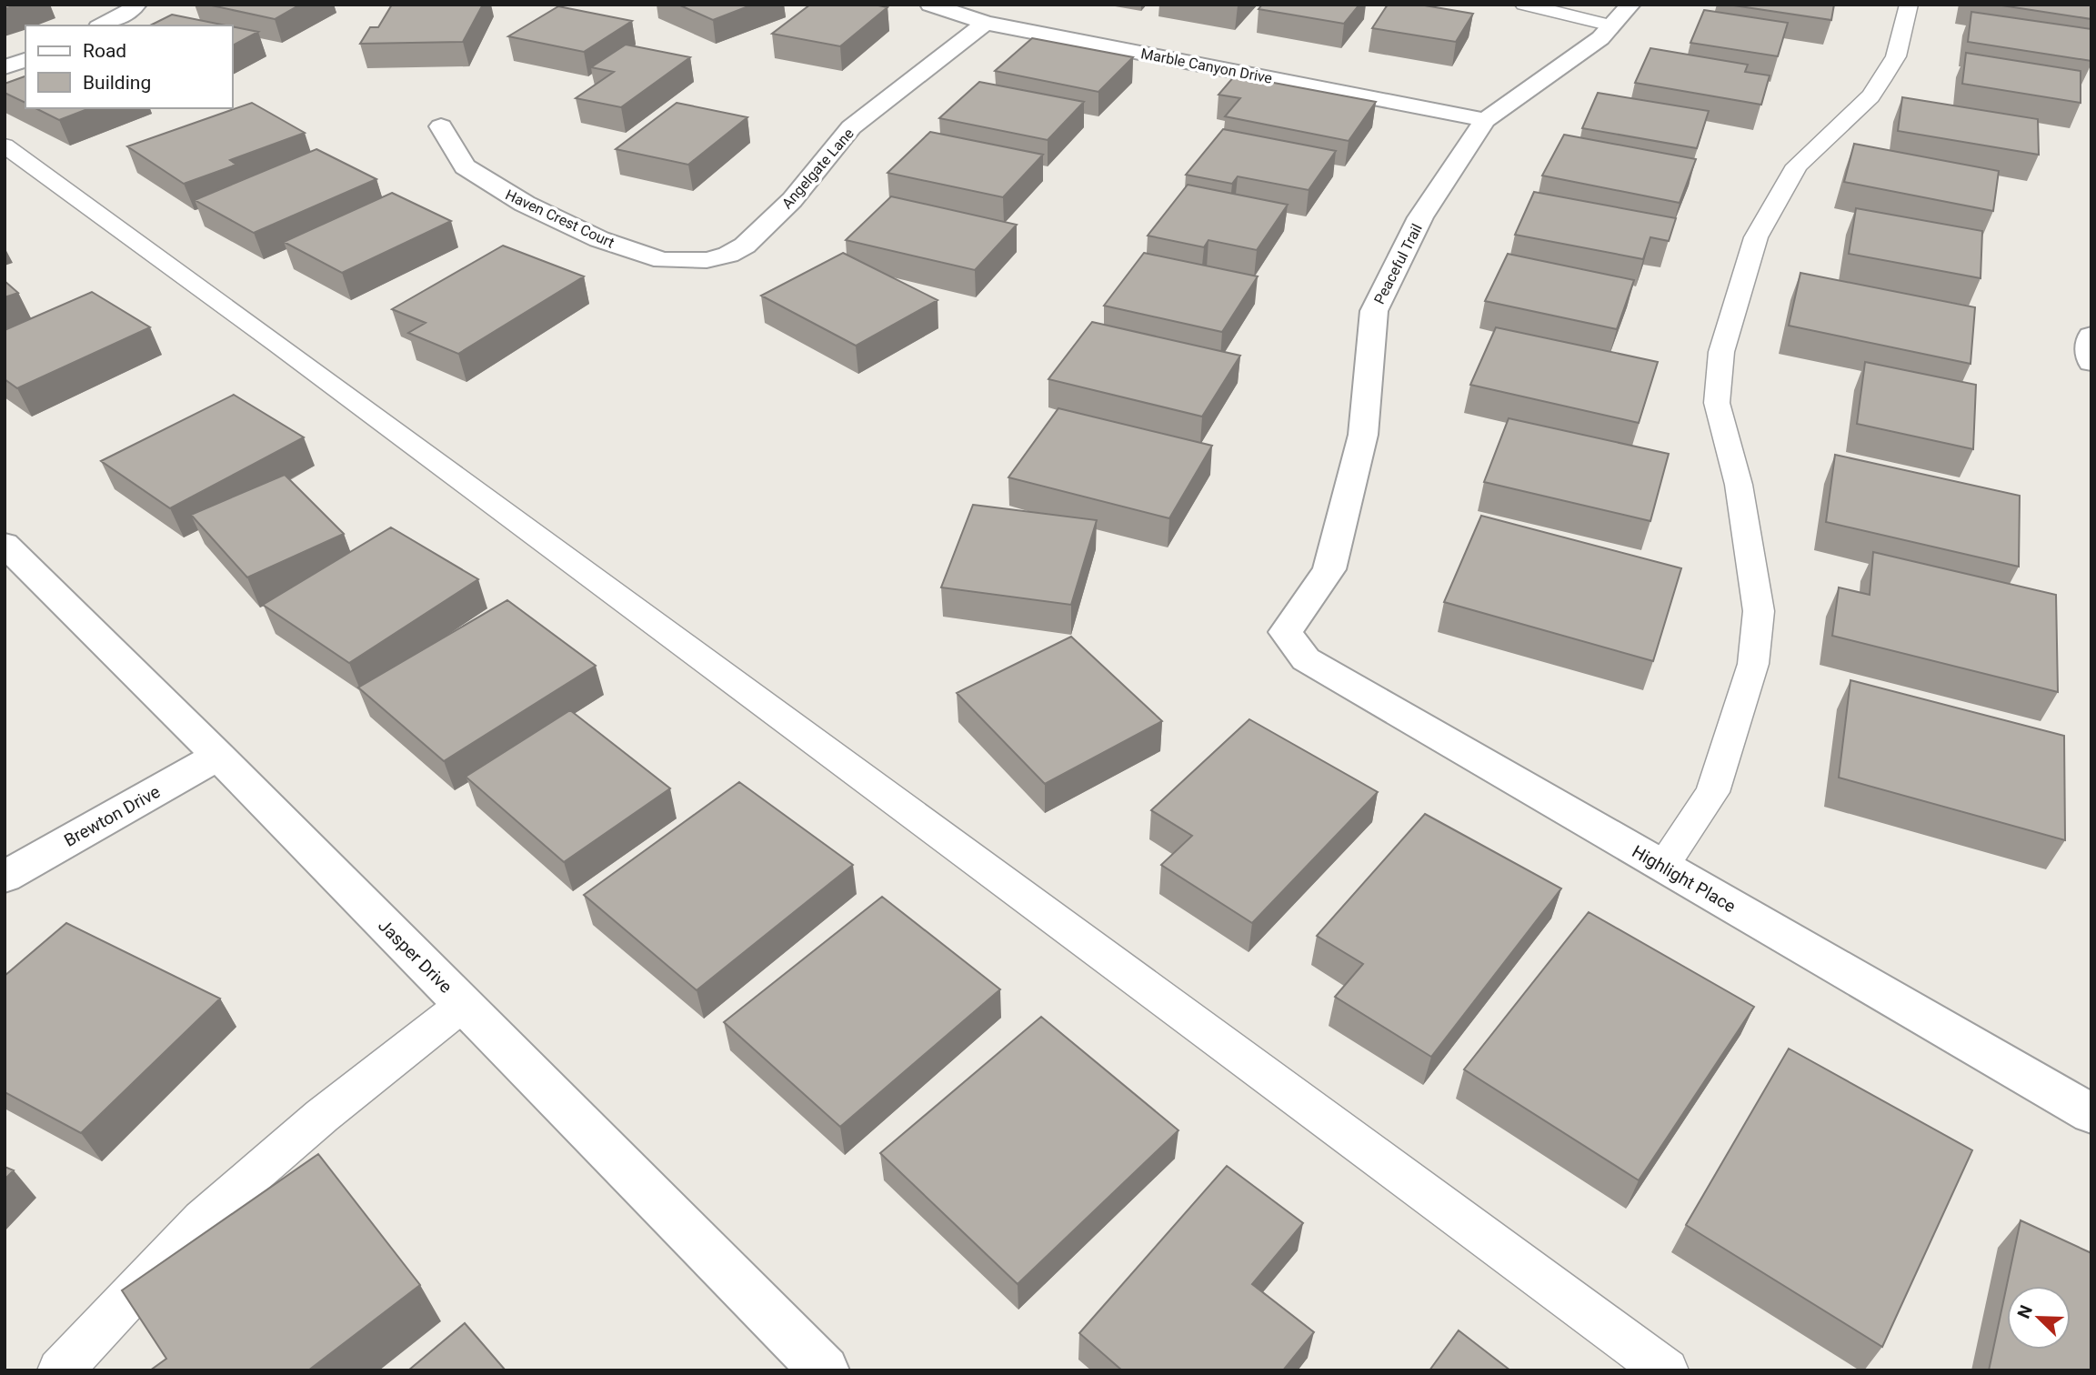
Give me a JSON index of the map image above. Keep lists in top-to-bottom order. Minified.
{"streets":{"street":["Marble Canyon Drive","Angelgate Lane","Haven Crest Court","Peaceful Trail","Brewton Drive","Highlight Place","Jasper Drive"]},"crossings":[["Marble Canyon Drive","Angelgate Lane"],["Marble Canyon Drive","Peaceful Trail"],["Angelgate Lane","Haven Crest Court"],["Peaceful Trail","Highlight Place"],["Brewton Drive","Jasper Drive"]],"legend":["Road","Building"],"north":"top left"}
